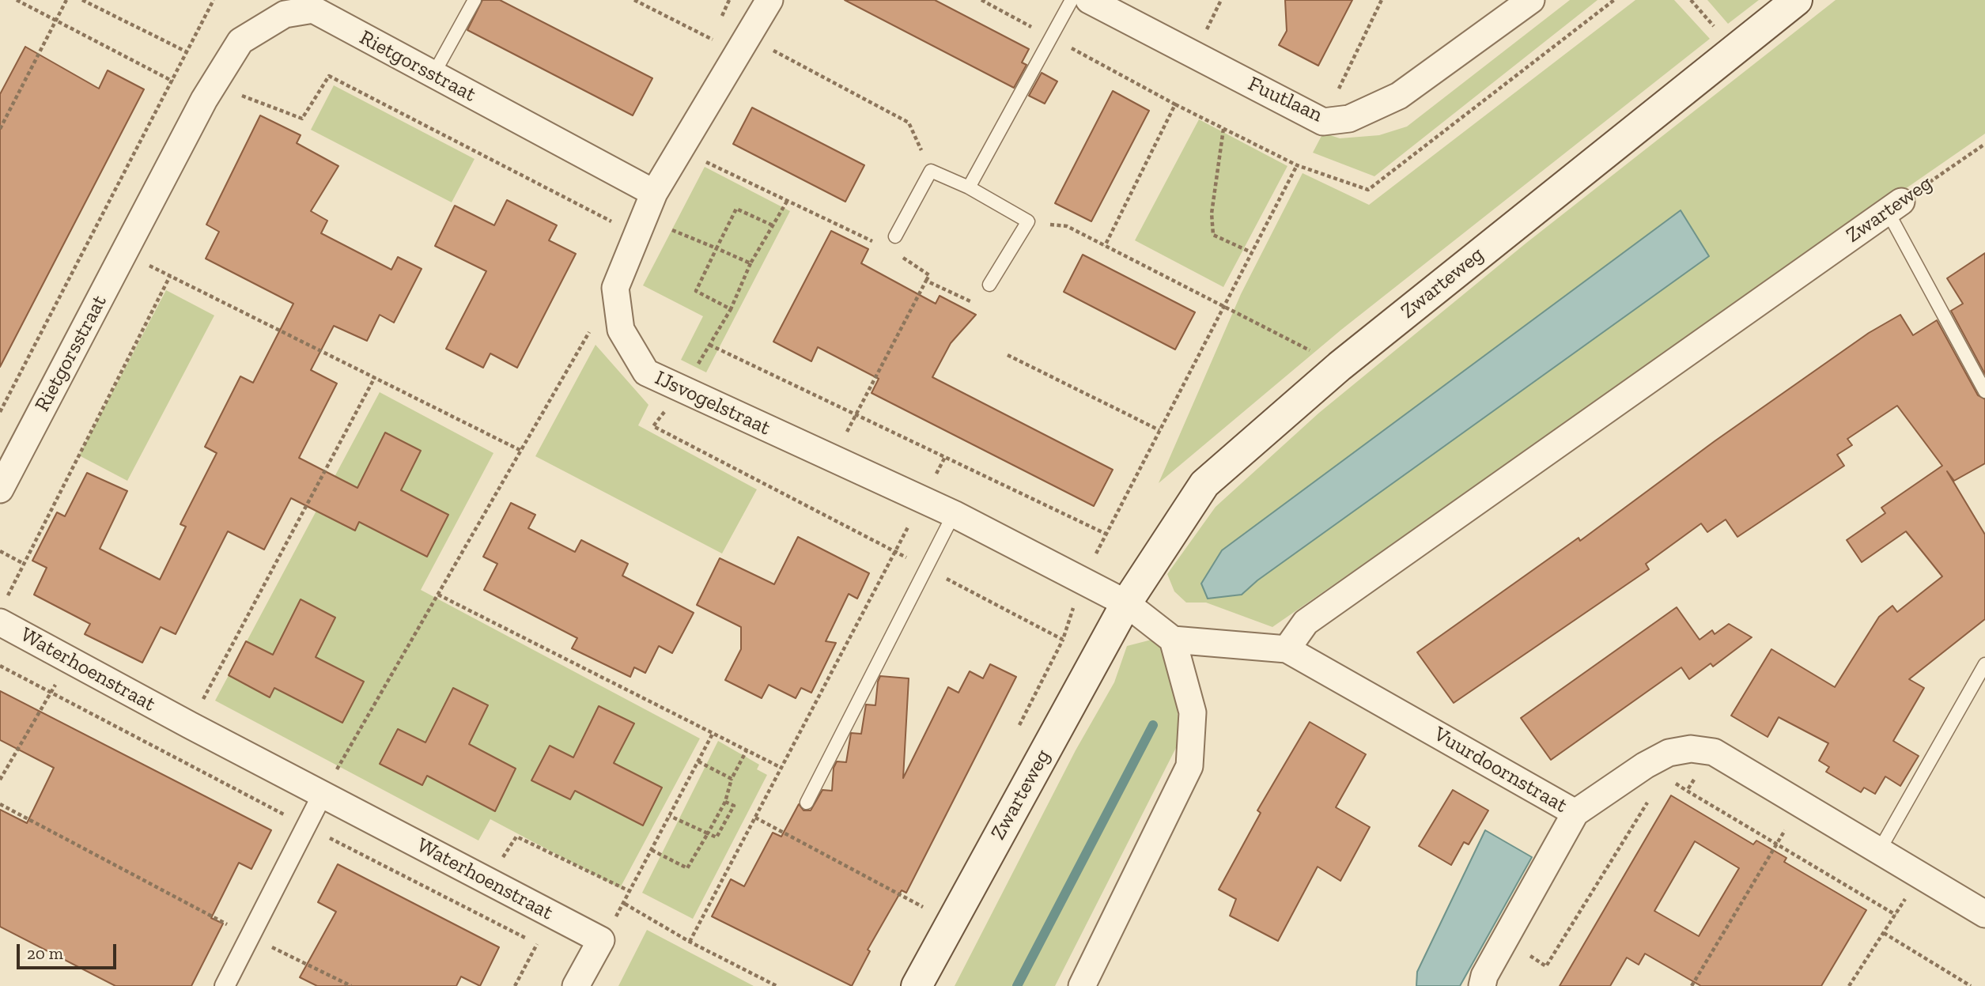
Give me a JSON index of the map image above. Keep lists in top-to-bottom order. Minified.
{"streets":{"main road":["Zwarteweg"],"street":["Rietgorsstraat","Fuutlaan","IJsvogelstraat","Waterhoenstraat","Vuurdoornstraat"]},"crossings":[["Rietgorsstraat","IJsvogelstraat"],["Zwarteweg","IJsvogelstraat"],["Zwarteweg","Vuurdoornstraat"]],"scale_bar":"20 m"}
